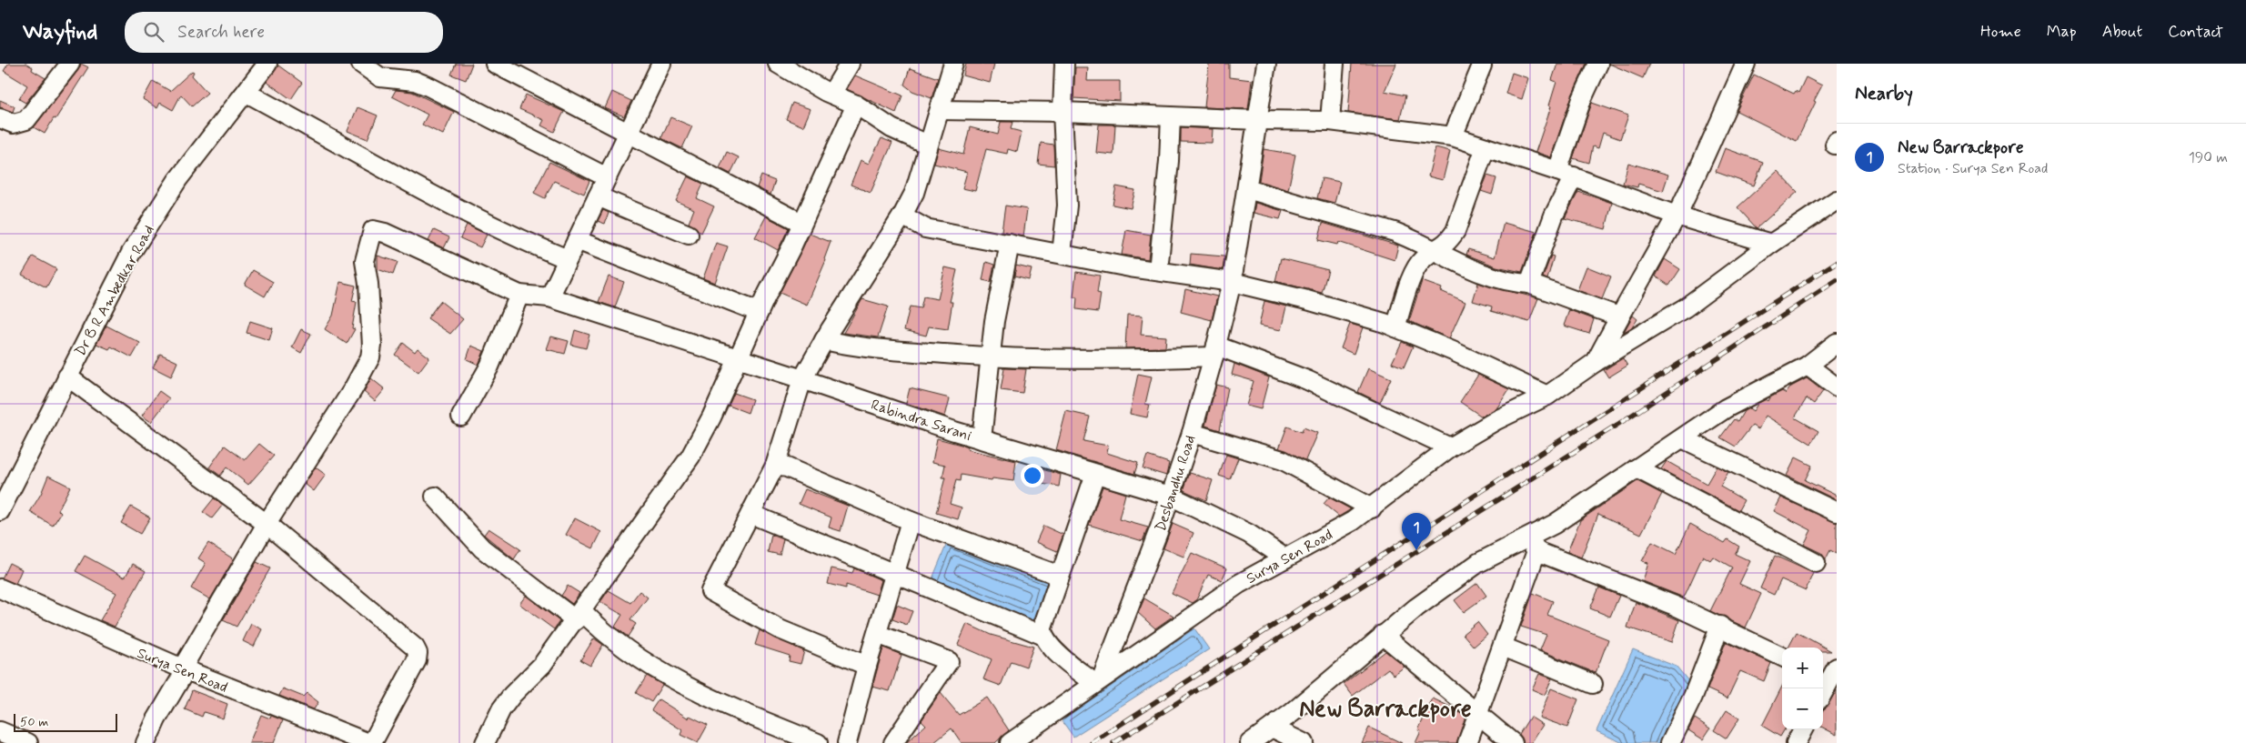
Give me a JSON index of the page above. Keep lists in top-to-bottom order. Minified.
{"streets":{"street":["Dr B R Ambedkar Road","Rabindra Sarani","Desbandhu Road","Surya Sen Road"]},"crossings":[["Rabindra Sarani","Desbandhu Road"],["Rabindra Sarani","Surya Sen Road"],["Desbandhu Road","Surya Sen Road"]],"districts":["New Barrackpore"],"scale_bar":"50 m","page":{"header":"Wayfind","search":"Search here","nav":["Home","Map","About","Contact"],"heading":"Nearby","list":[{"mark":"1","name":"New Barrackpore","note":"Station · Surya Sen Road","value":"190 m"}],"pins":"1","map_buttons":["+","−"],"scale":"50 m"}}
